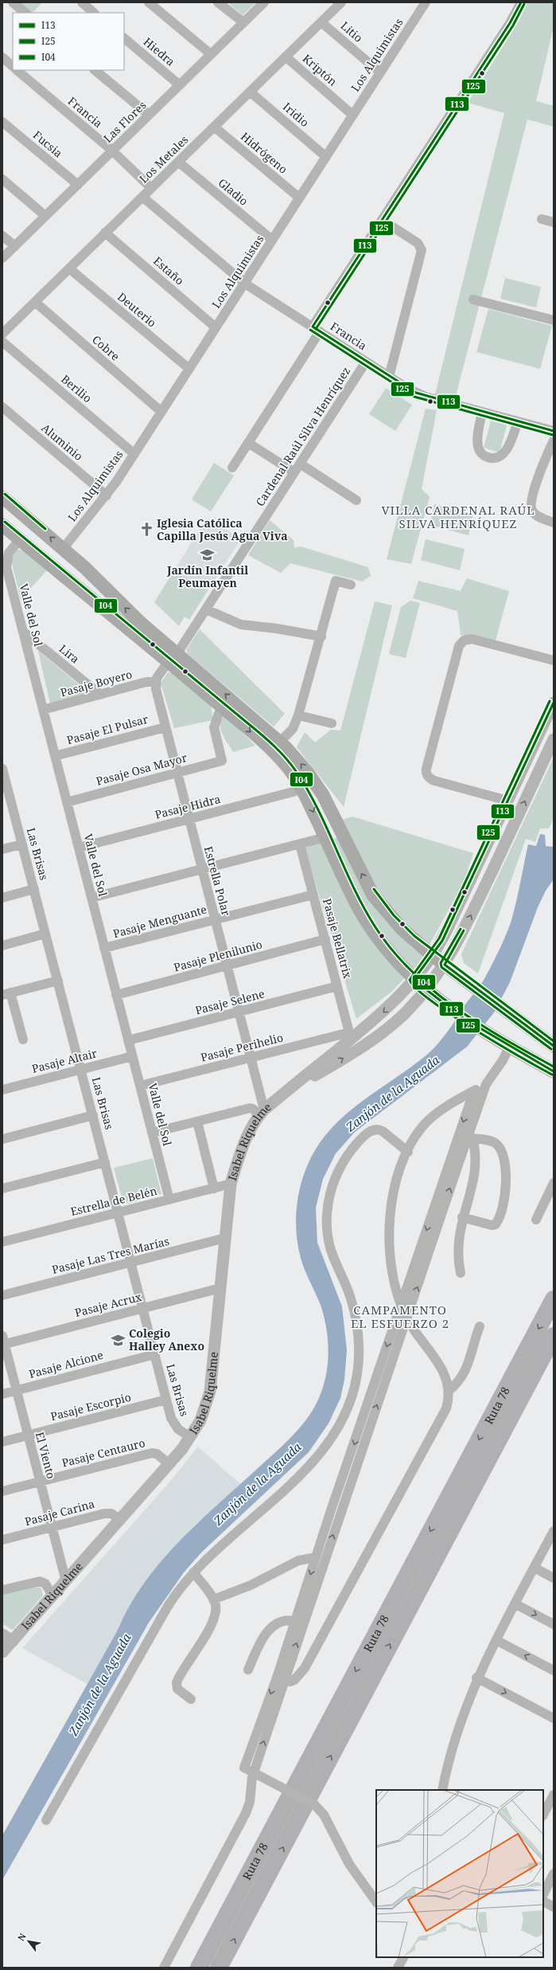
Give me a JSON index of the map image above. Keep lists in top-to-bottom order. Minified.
{"streets":{"highway":["Ruta 78"],"street":["Litio","Hiedra","Los Alquimistas","Kriptón","Francia","Iridio","Las Flores","Fucsia","Hidrógeno","Los Metales","Gladio","Estaño","Deuterio","Cobre","Berilio","Cardenal Raúl Silva Henríquez","Aluminio","Valle del Sol","Lira","Pasaje Boyero","Pasaje El Pulsar","Pasaje Osa Mayor","Pasaje Hidra","Las Brisas","Estrella Polar","Pasaje Menguante","Pasaje Bellatrix","Pasaje Plenilunio","Pasaje Selene","Pasaje Perihelio","Pasaje Altair","Isabel Riquelme","Estrella de Belén","Pasaje Las Tres Marías","Pasaje Acrux","Pasaje Alcione","Pasaje Escorpio","Pasaje Centauro","El Viento","Pasaje Carina"]},"crossings":[["Litio","Los Alquimistas"],["Litio","Los Metales"],["Hiedra","Las Flores"],["Los Alquimistas","Kriptón"],["Los Alquimistas","Francia"],["Los Alquimistas","Iridio"],["Los Alquimistas","Hidrógeno"],["Los Alquimistas","Gladio"],["Los Alquimistas","Estaño"],["Los Alquimistas","Deuterio"],["Los Alquimistas","Cobre"],["Los Alquimistas","Berilio"],["Los Alquimistas","Aluminio"],["Kriptón","Los Metales"],["Francia","Las Flores"],["Francia","Los Metales"],["Francia","Cardenal Raúl Silva Henríquez"],["Iridio","Los Metales"],["Las Flores","Fucsia"],["Hidrógeno","Los Metales"],["Los Metales","Gladio"],["Los Metales","Estaño"],["Los Metales","Deuterio"],["Los Metales","Cobre"],["Valle del Sol","Lira"],["Valle del Sol","Pasaje Boyero"],["Valle del Sol","Pasaje El Pulsar"],["Valle del Sol","Pasaje Osa Mayor"],["Valle del Sol","Pasaje Hidra"],["Valle del Sol","Pasaje Menguante"],["Valle del Sol","Pasaje Plenilunio"],["Valle del Sol","Pasaje Selene"],["Valle del Sol","Pasaje Perihelio"],["Valle del Sol","Pasaje Altair"],["Valle del Sol","Estrella de Belén"],["Lira","Pasaje Boyero"],["Pasaje Boyero","Estrella Polar"],["Pasaje El Pulsar","Estrella Polar"],["Pasaje Osa Mayor","Estrella Polar"],["Pasaje Hidra","Estrella Polar"],["Las Brisas","Pasaje Altair"],["Las Brisas","Isabel Riquelme"],["Las Brisas","Estrella de Belén"],["Las Brisas","Pasaje Las Tres Marías"],["Las Brisas","Pasaje Acrux"],["Las Brisas","Pasaje Alcione"],["Las Brisas","Pasaje Escorpio"],["Estrella Polar","Pasaje Menguante"],["Estrella Polar","Pasaje Plenilunio"],["Estrella Polar","Pasaje Selene"],["Estrella Polar","Pasaje Perihelio"],["Estrella Polar","Isabel Riquelme"],["Pasaje Menguante","Pasaje Bellatrix"],["Pasaje Bellatrix","Pasaje Plenilunio"],["Pasaje Bellatrix","Pasaje Selene"],["Pasaje Bellatrix","Pasaje Perihelio"],["Pasaje Bellatrix","Isabel Riquelme"],["Pasaje Perihelio","Isabel Riquelme"],["Isabel Riquelme","Estrella de Belén"],["Isabel Riquelme","Pasaje Las Tres Marías"],["Isabel Riquelme","Pasaje Acrux"],["Isabel Riquelme","Pasaje Centauro"],["Isabel Riquelme","El Viento"],["Isabel Riquelme","Pasaje Carina"],["Pasaje Acrux","El Viento"],["Pasaje Alcione","El Viento"],["Pasaje Escorpio","El Viento"],["Pasaje Centauro","El Viento"],["El Viento","Pasaje Carina"]],"districts":["VILLA CARDENAL RAÚL SILVA HENRÍQUEZ","CAMPAMENTO EL ESFUERZO 2"],"water":["Zanjón de la Aguada"],"places":{"church":["Iglesia Católica Capilla Jesús Agua Viva"],"school or university":["Jardín Infantil Peumayen","Colegio Halley Anexo"]},"lines":["transit line I13","transit line I25","transit line I04"],"legend":["I13","I25","I04"],"north":"top left"}
